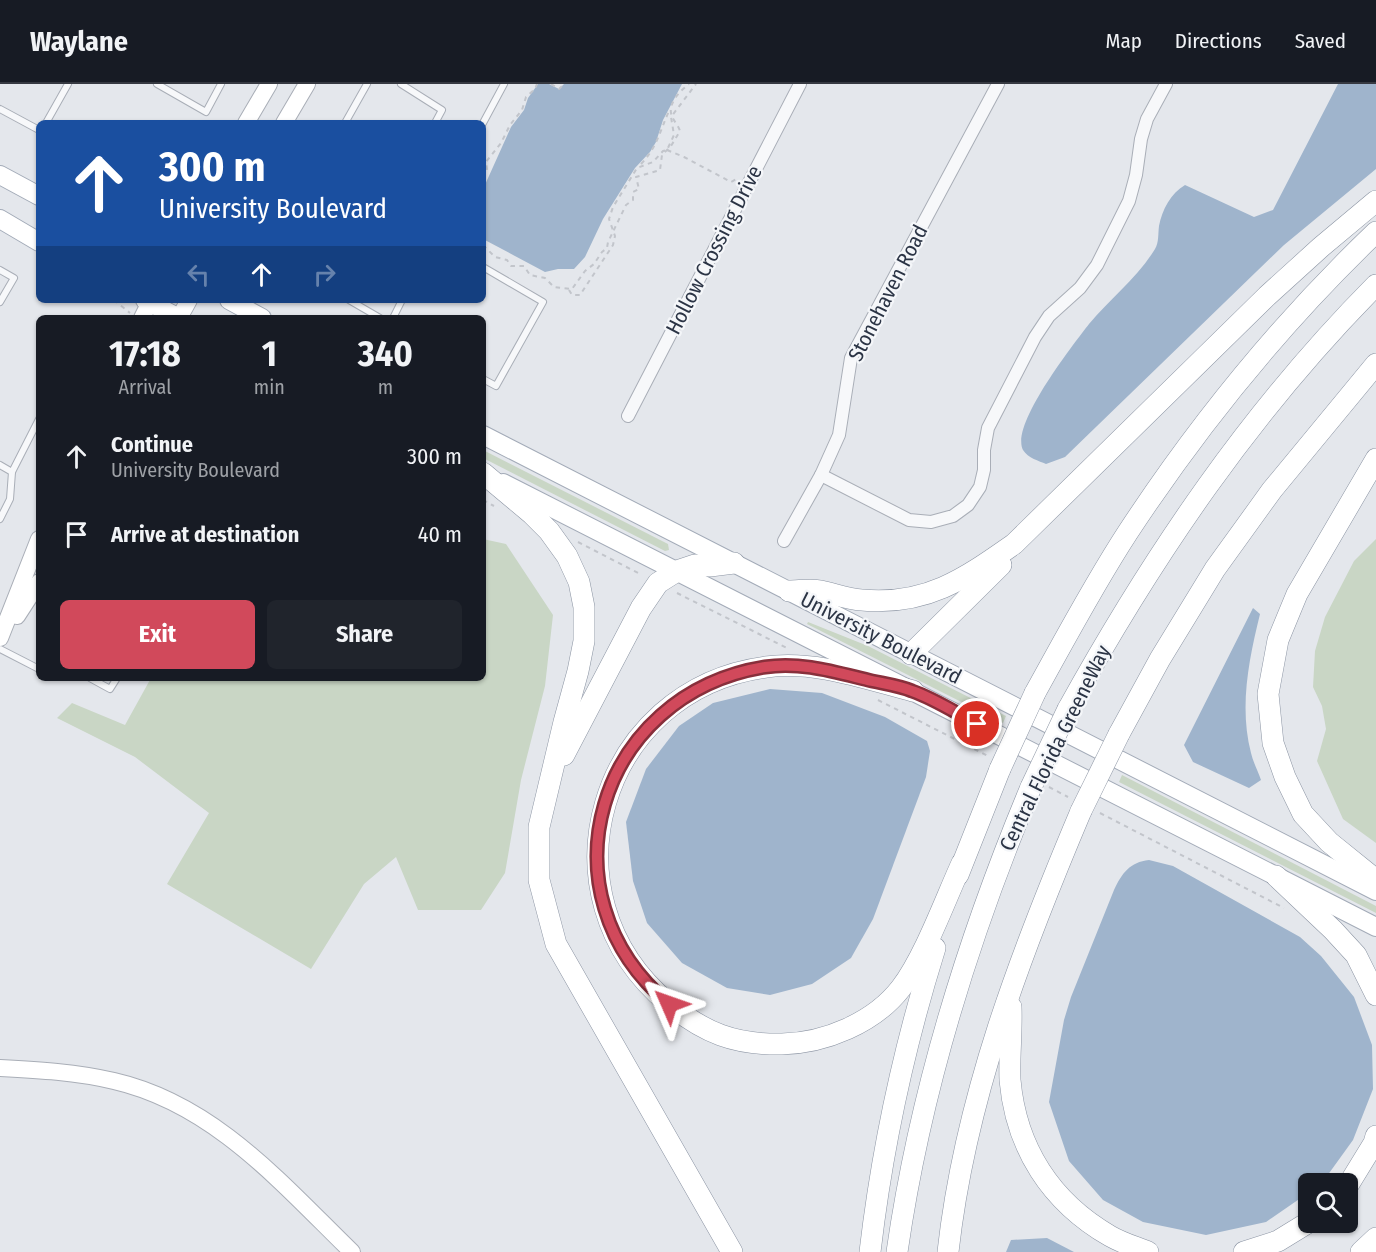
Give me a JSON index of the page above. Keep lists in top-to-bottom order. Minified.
{"streets":{"highway":["Central Florida GreeneWay"],"main road":["University Boulevard"],"street":["Hollow Crossing Drive","Stonehaven Road"]},"page":{"header":"Waylane","nav":["Map","Directions","Saved"],"turn":["300 m","University Boulevard"],"eta":["17:18","Arrival","1","min","340","m"],"list":[{"name":"Continue","note":"University Boulevard","value":"300 m"},{"name":"Arrive at destination","value":"40 m"}],"buttons":["Exit","Share"]}}
